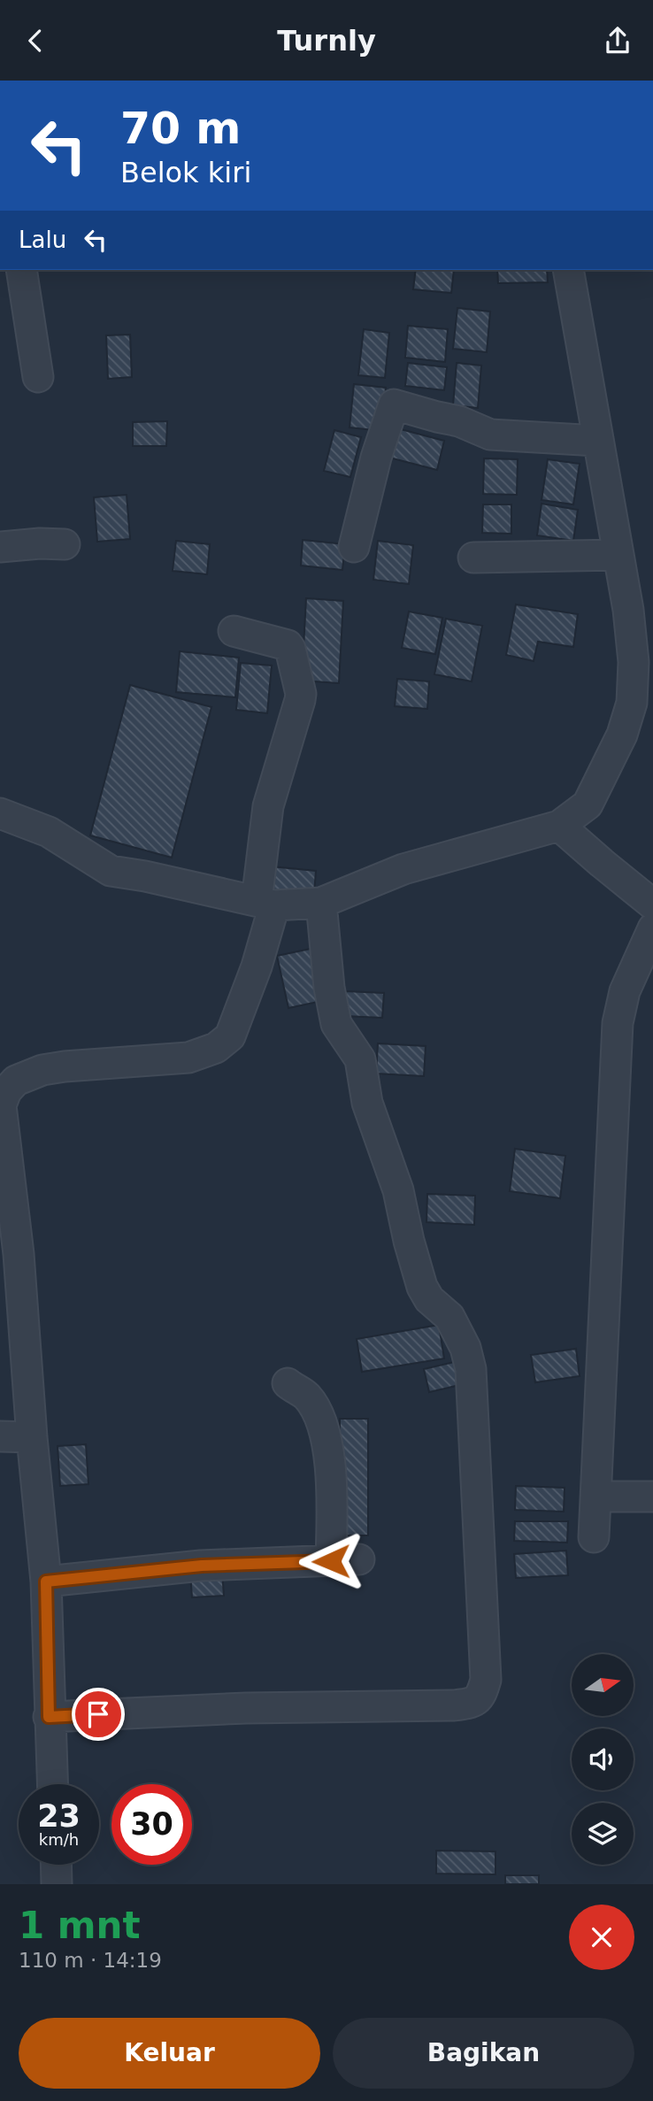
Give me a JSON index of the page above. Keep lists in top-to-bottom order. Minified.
{"north":"right","page":{"header":"Turnly","turn":["70 m","Belok kiri"],"then":"Lalu","speed":"23 km/h","limit":"30","heading":["1 mnt","110 m · 14:19"],"buttons":["Keluar","Bagikan"]}}
